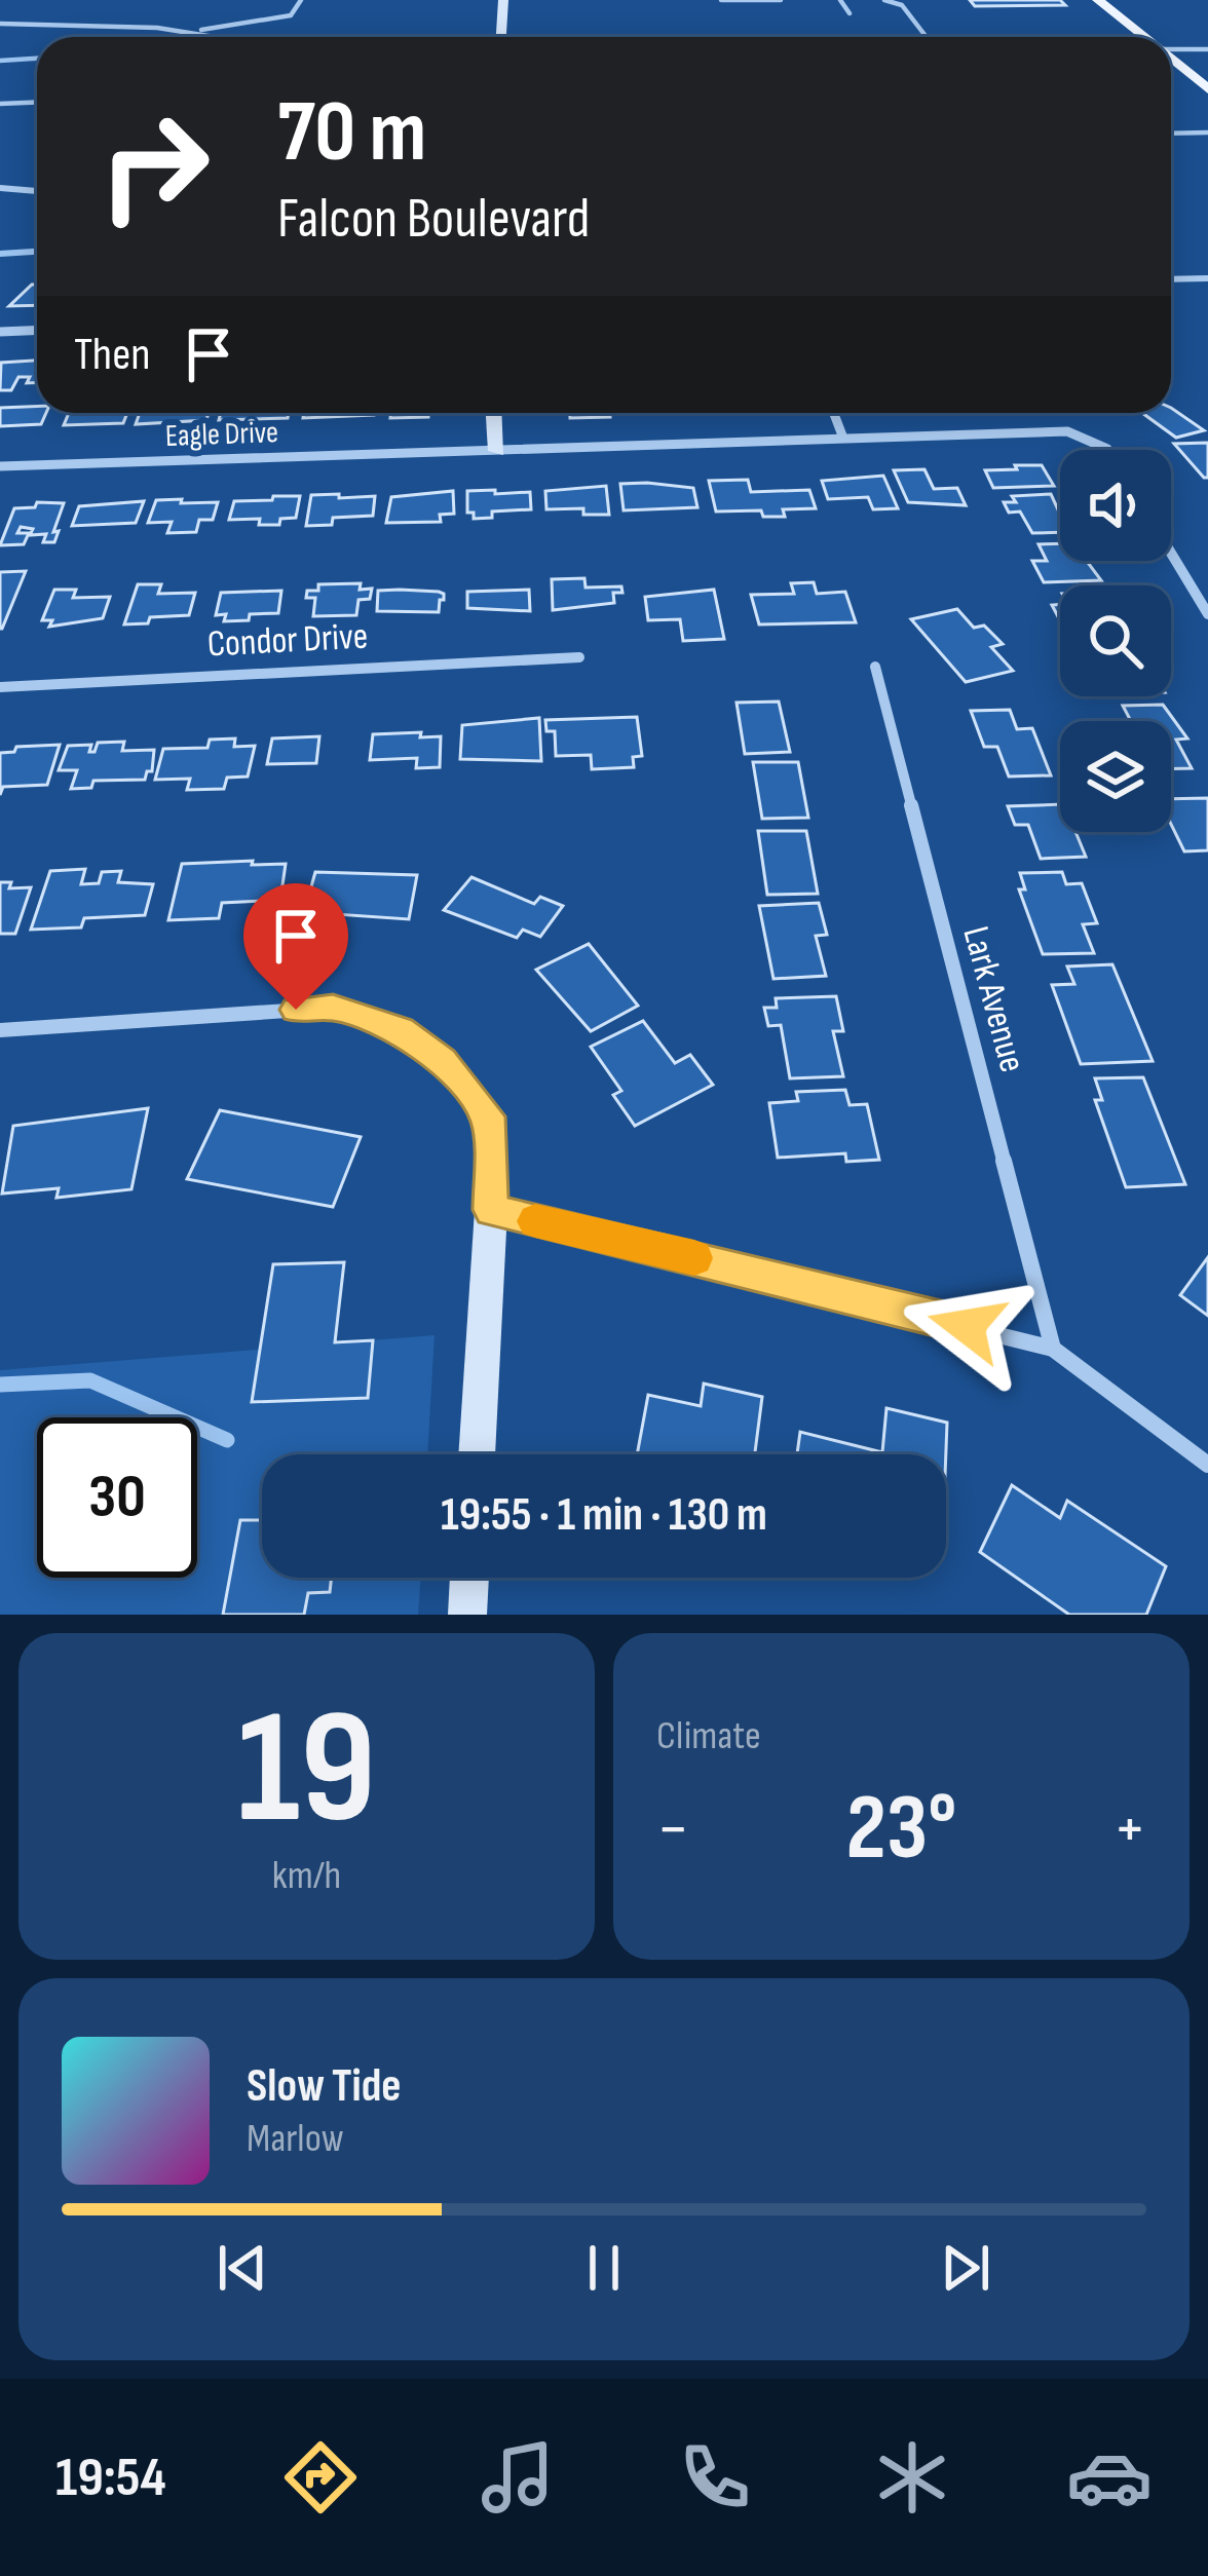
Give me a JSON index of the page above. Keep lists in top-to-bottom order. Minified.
{"streets":{"street":["Eagle Drive","Condor Drive","Lark Avenue"]},"page":{"turn":["70 m","Falcon Boulevard"],"then":"Then","limit":"30","trip":"19:55 · 1 min · 130 m","tile":[["19","km/h"],"Climate"],"heat":["−","23°","+"],"song":["Slow Tide","Marlow"],"tabs":"19:54"}}
